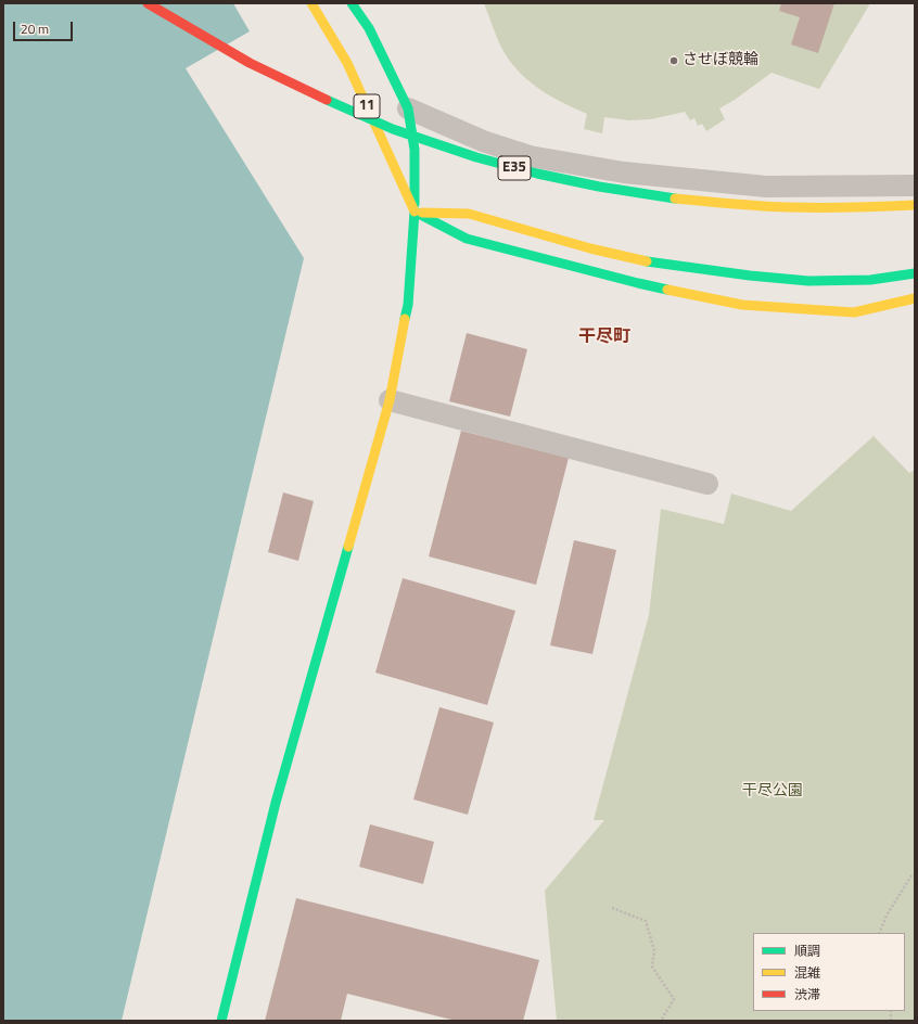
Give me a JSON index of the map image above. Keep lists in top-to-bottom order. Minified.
{"streets":{"main road":["11","E35"]},"districts":["干尽町"],"parks":["干尽公園"],"places":["させぼ競輪"],"legend":["順調","混雑","渋滞"],"scale_bar":"20 m"}
